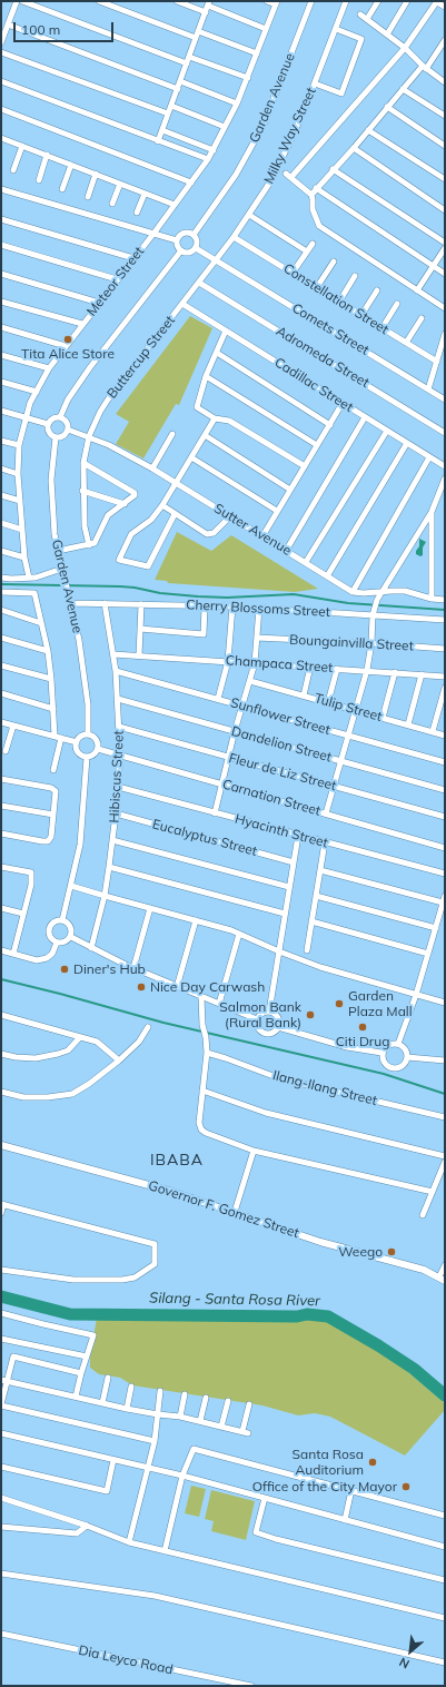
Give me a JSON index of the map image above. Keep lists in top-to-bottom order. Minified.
{"streets":{"street":["Garden Avenue","Milky Way Street","Meteor Street","Constellation Street","Comets Street","Buttercup Street","Adromeda Street","Cadillac Street","Sutter Avenue","Cherry Blossoms Street","Boungainvilla Street","Champaca Street","Tulip Street","Sunflower Street","Dandelion Street","Fleur de Liz Street","Hibiscus Street","Carnation Street","Hyacinth Street","Eucalyptus Street","Ilang-Ilang Street","Governor F. Gomez Street","Dia Leyco Road"]},"crossings":[["Garden Avenue","Comets Street"],["Garden Avenue","Sutter Avenue"],["Garden Avenue","Cherry Blossoms Street"],["Garden Avenue","Carnation Street"],["Milky Way Street","Constellation Street"],["Milky Way Street","Comets Street"],["Milky Way Street","Buttercup Street"],["Comets Street","Buttercup Street"],["Buttercup Street","Adromeda Street"],["Buttercup Street","Cadillac Street"],["Buttercup Street","Sutter Avenue"],["Cherry Blossoms Street","Hibiscus Street"],["Champaca Street","Hibiscus Street"],["Sunflower Street","Hibiscus Street"],["Dandelion Street","Hibiscus Street"],["Fleur de Liz Street","Hibiscus Street"],["Hibiscus Street","Carnation Street"],["Hibiscus Street","Hyacinth Street"],["Hibiscus Street","Eucalyptus Street"]],"districts":["IBABA"],"water":["Silang - Santa Rosa River"],"places":["Tita Alice Store","Diner's Hub","Nice Day Carwash","Garden Plaza Mall","Salmon Bank (Rural Bank)","Citi Drug","Weego","Santa Rosa Auditorium","Office of the City Mayor"],"scale_bar":"100 m","north":"bottom left"}
